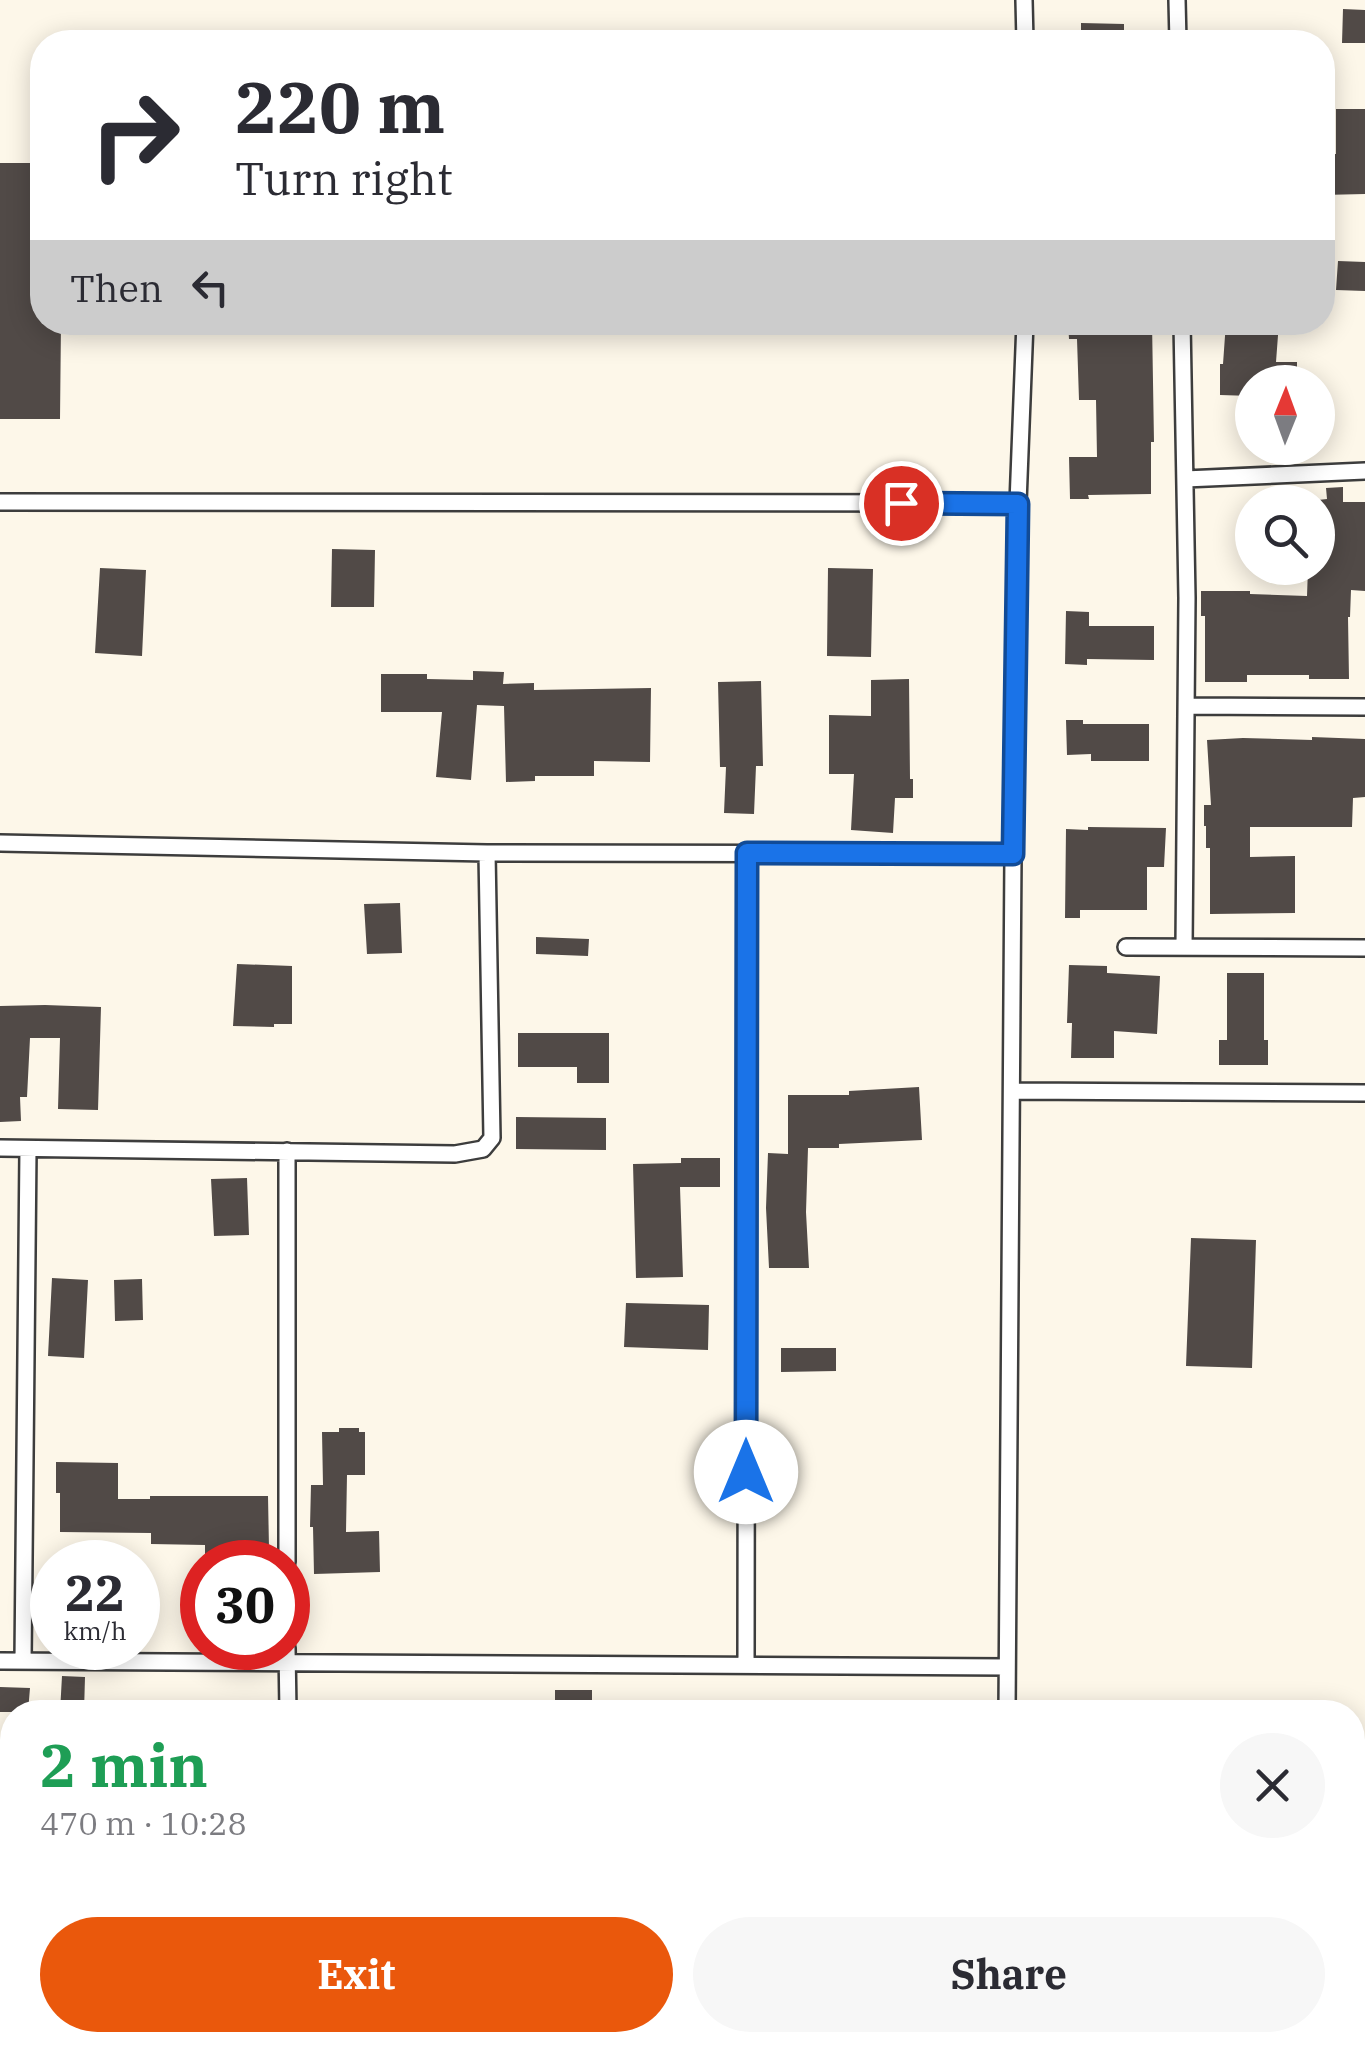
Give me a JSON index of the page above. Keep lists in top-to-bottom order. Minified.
{"north":"top","page":{"turn":["220 m","Turn right"],"then":"Then","speed":"22 km/h","limit":"30","heading":["2 min","470 m · 10:28"],"buttons":["Exit","Share"]}}
